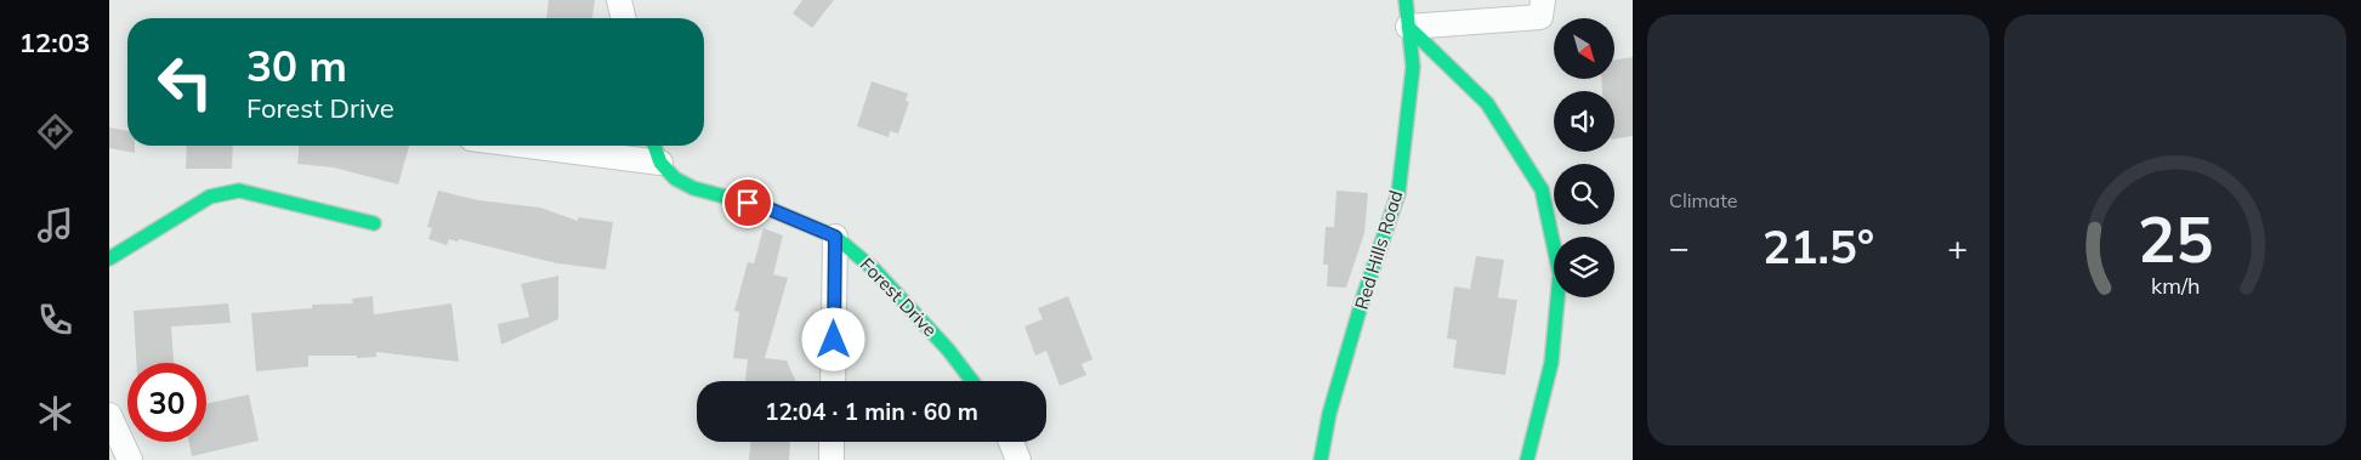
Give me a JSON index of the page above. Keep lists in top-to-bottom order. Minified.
{"streets":{"street":["Red Hills Road","Forest Drive"]},"north":"bottom right","page":{"tabs":"12:03","tile":"Climate","turn":["30 m","Forest Drive"],"heat":["−","21.5°","+"],"limit":"30","trip":"12:04 · 1 min · 60 m","gauge":["25","km/h"]}}
